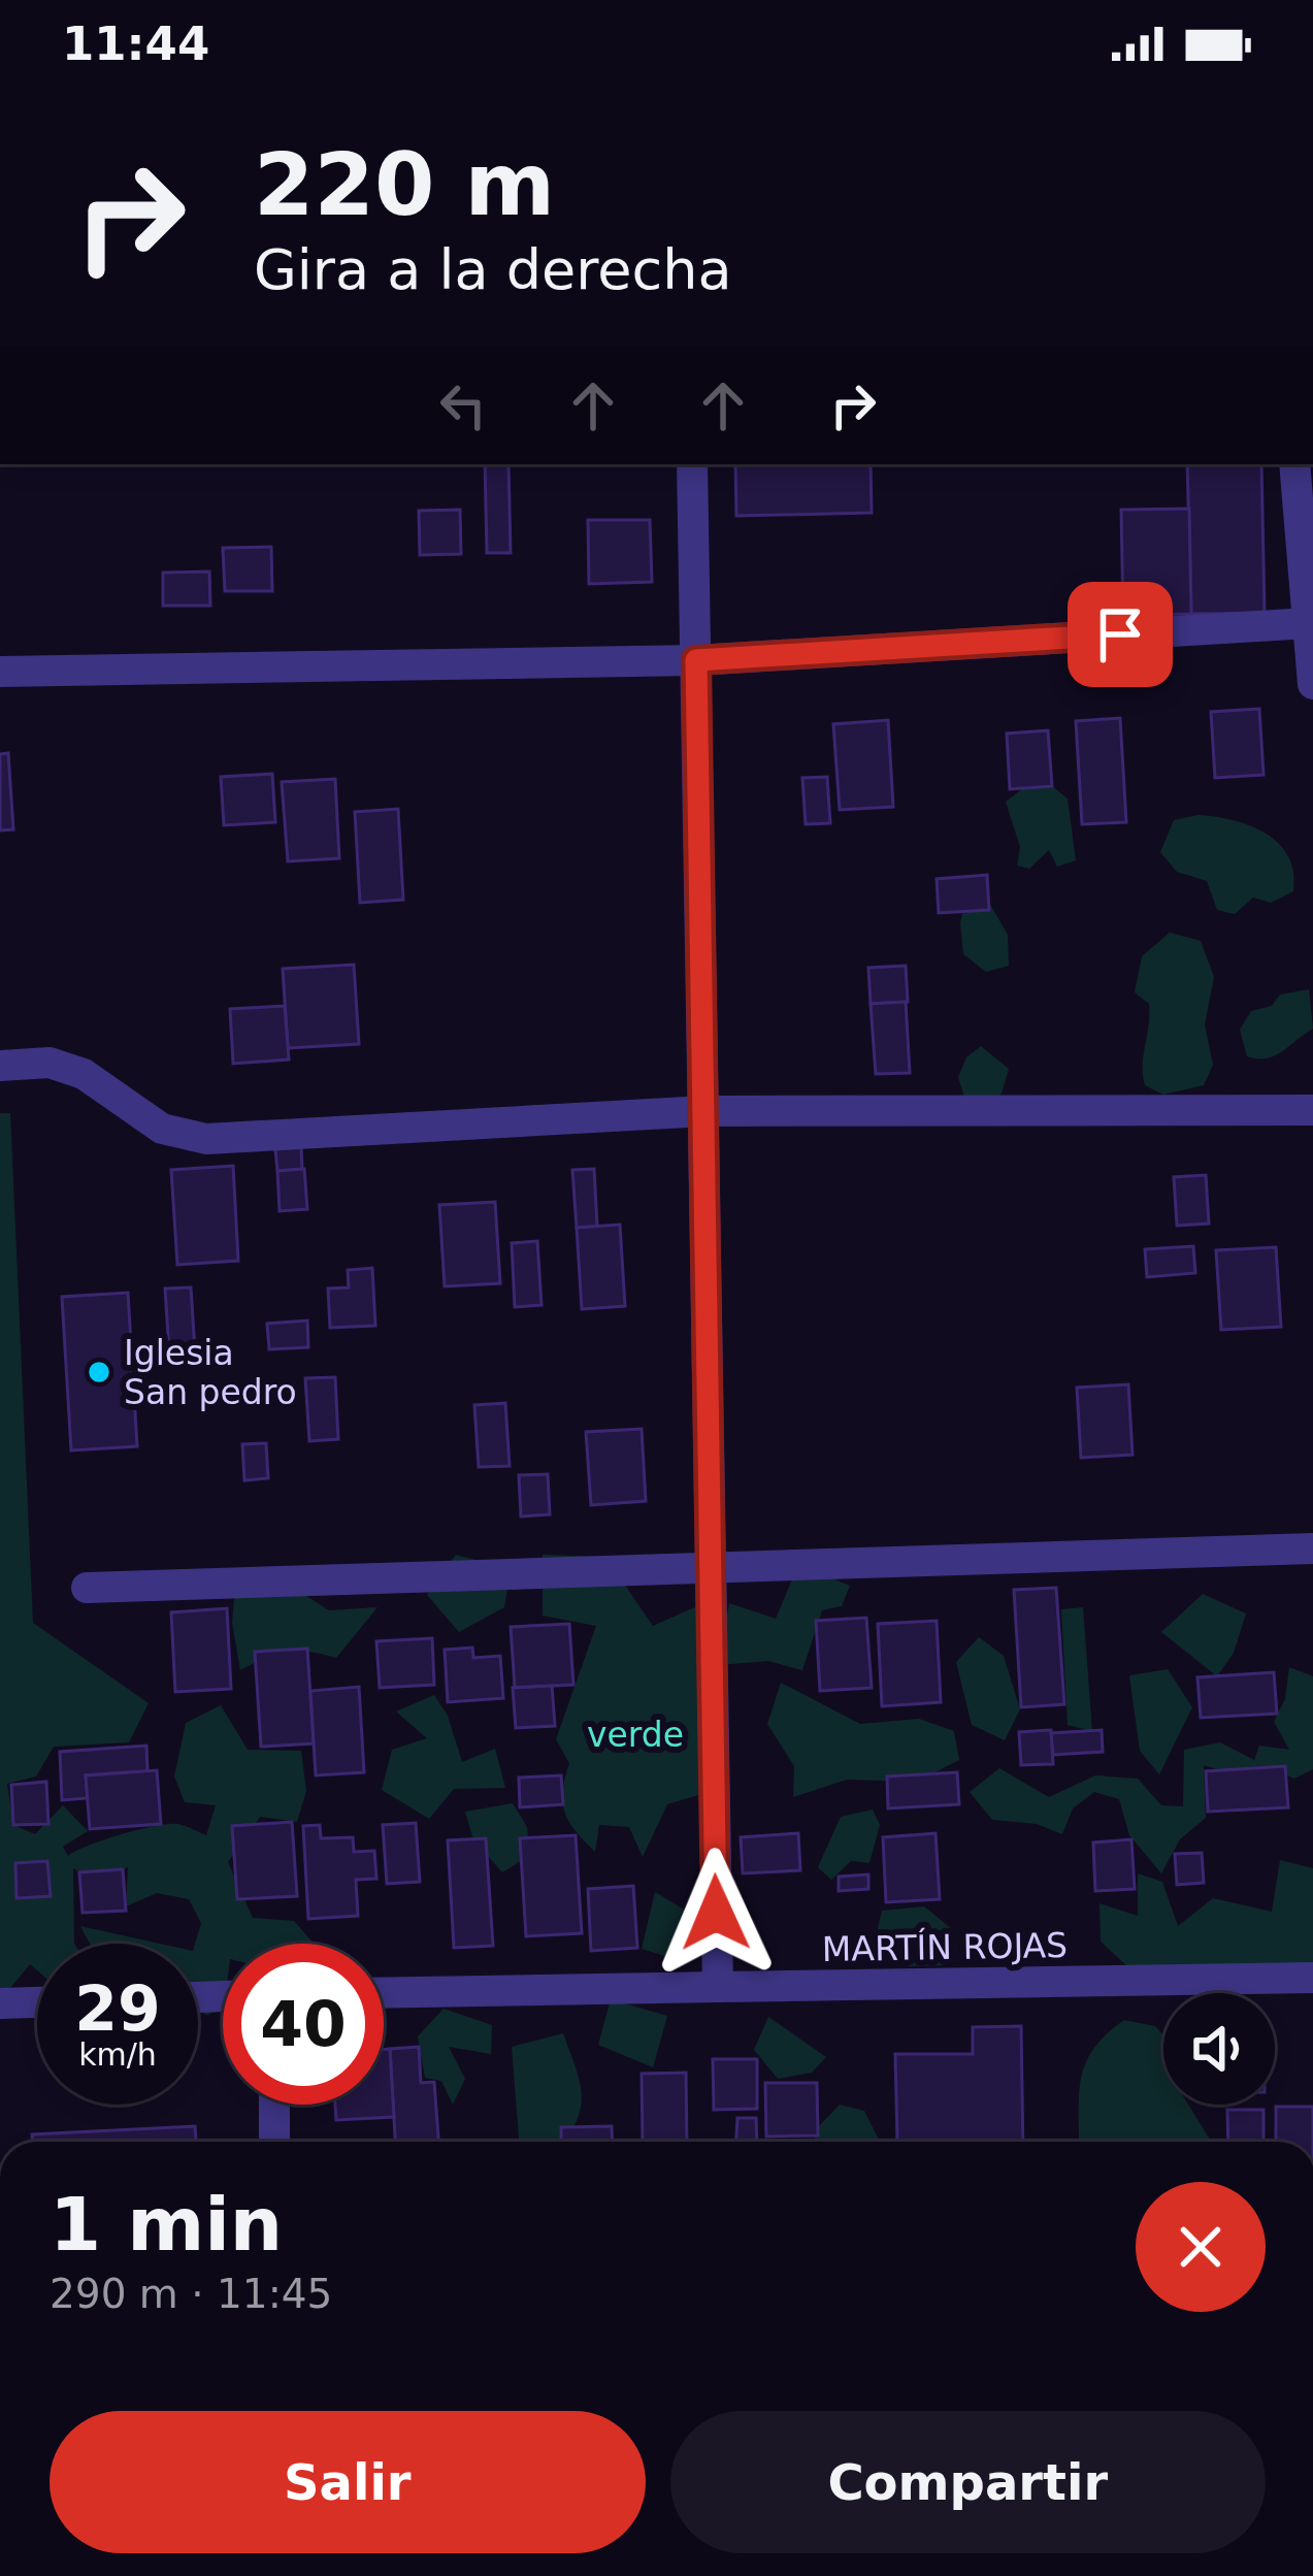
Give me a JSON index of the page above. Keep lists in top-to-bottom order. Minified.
{"streets":{"street":["MARTÍN ROJAS"]},"parks":["verde"],"places":["Iglesia San pedro"],"page":{"status":"11:44","turn":["220 m","Gira a la derecha"],"speed":"29 km/h","limit":"40","heading":["1 min","290 m · 11:45"],"buttons":["Salir","Compartir"]}}
